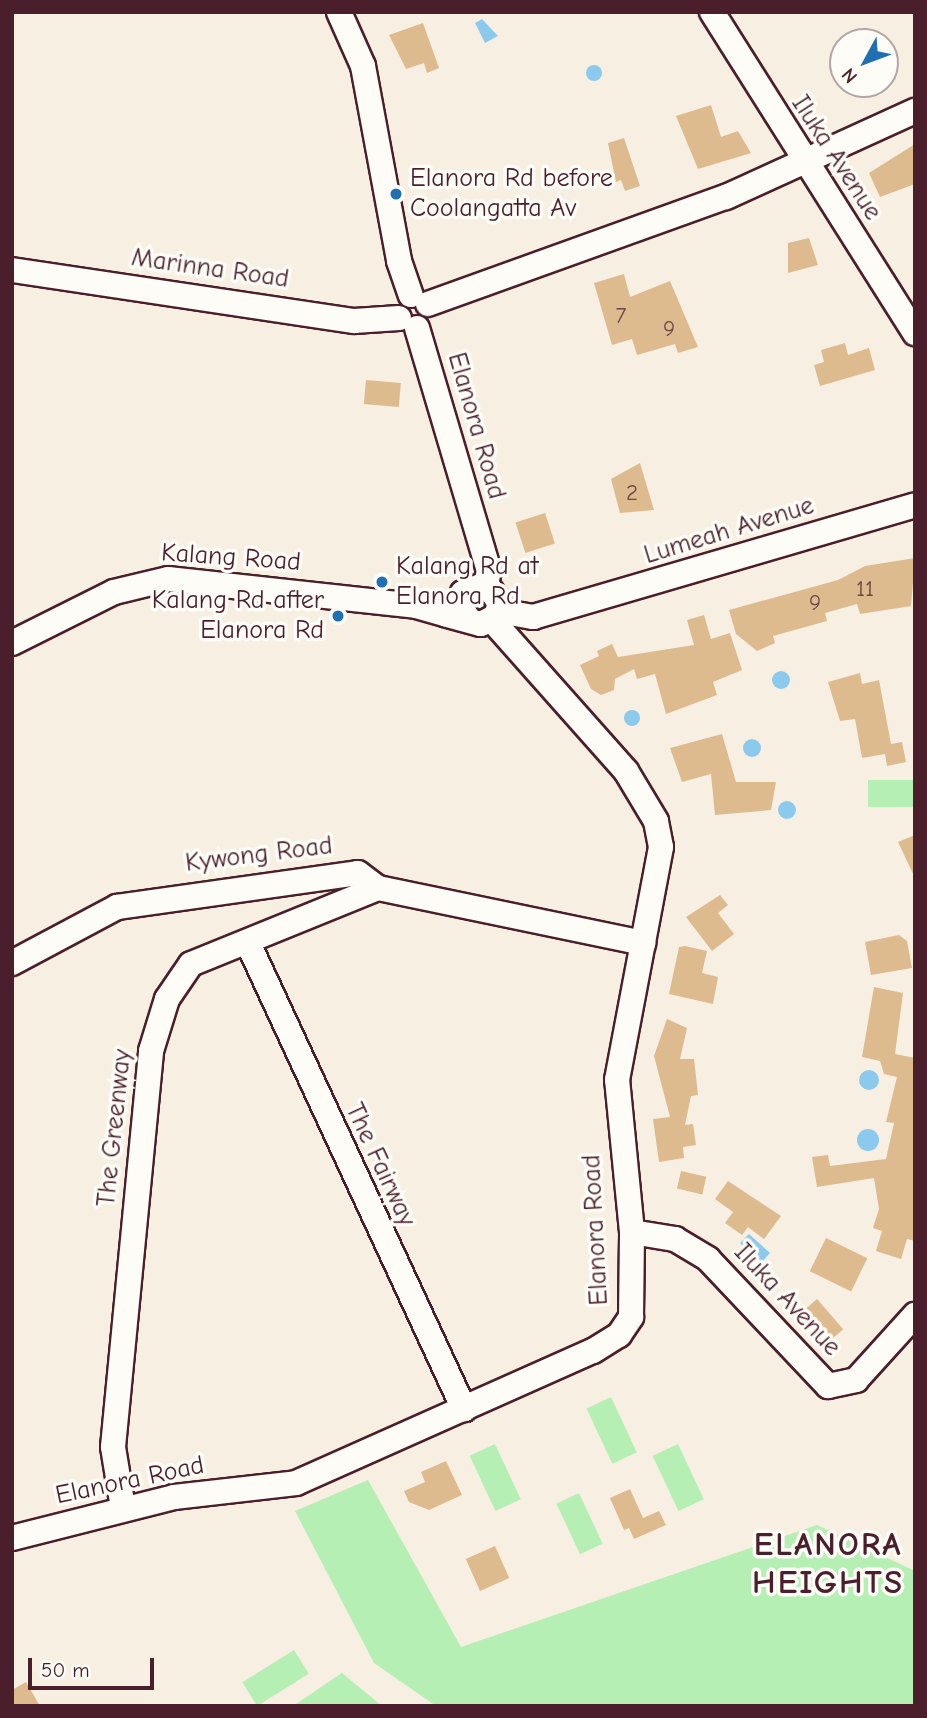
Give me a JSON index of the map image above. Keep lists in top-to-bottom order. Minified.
{"streets":{"street":["Iluka Avenue","Marinna Road","Elanora Road","Lumeah Avenue","Kalang Road","Kywong Road","The Greenway","The Fairway"]},"crossings":[["Iluka Avenue","Elanora Road"],["Marinna Road","Elanora Road"],["Elanora Road","Kalang Road"],["Elanora Road","Kywong Road"],["Elanora Road","The Greenway"],["Elanora Road","The Fairway"],["Lumeah Avenue","Kalang Road"],["Kywong Road","The Greenway"],["The Greenway","The Fairway"]],"districts":["ELANORA HEIGHTS"],"places":["Elanora Rd before Coolangatta Av","Kalang Rd at Elanora Rd","Kalang Rd after Elanora Rd"],"house_numbers":["7","9","2","11","9"],"scale_bar":"50 m","north":"bottom left"}
